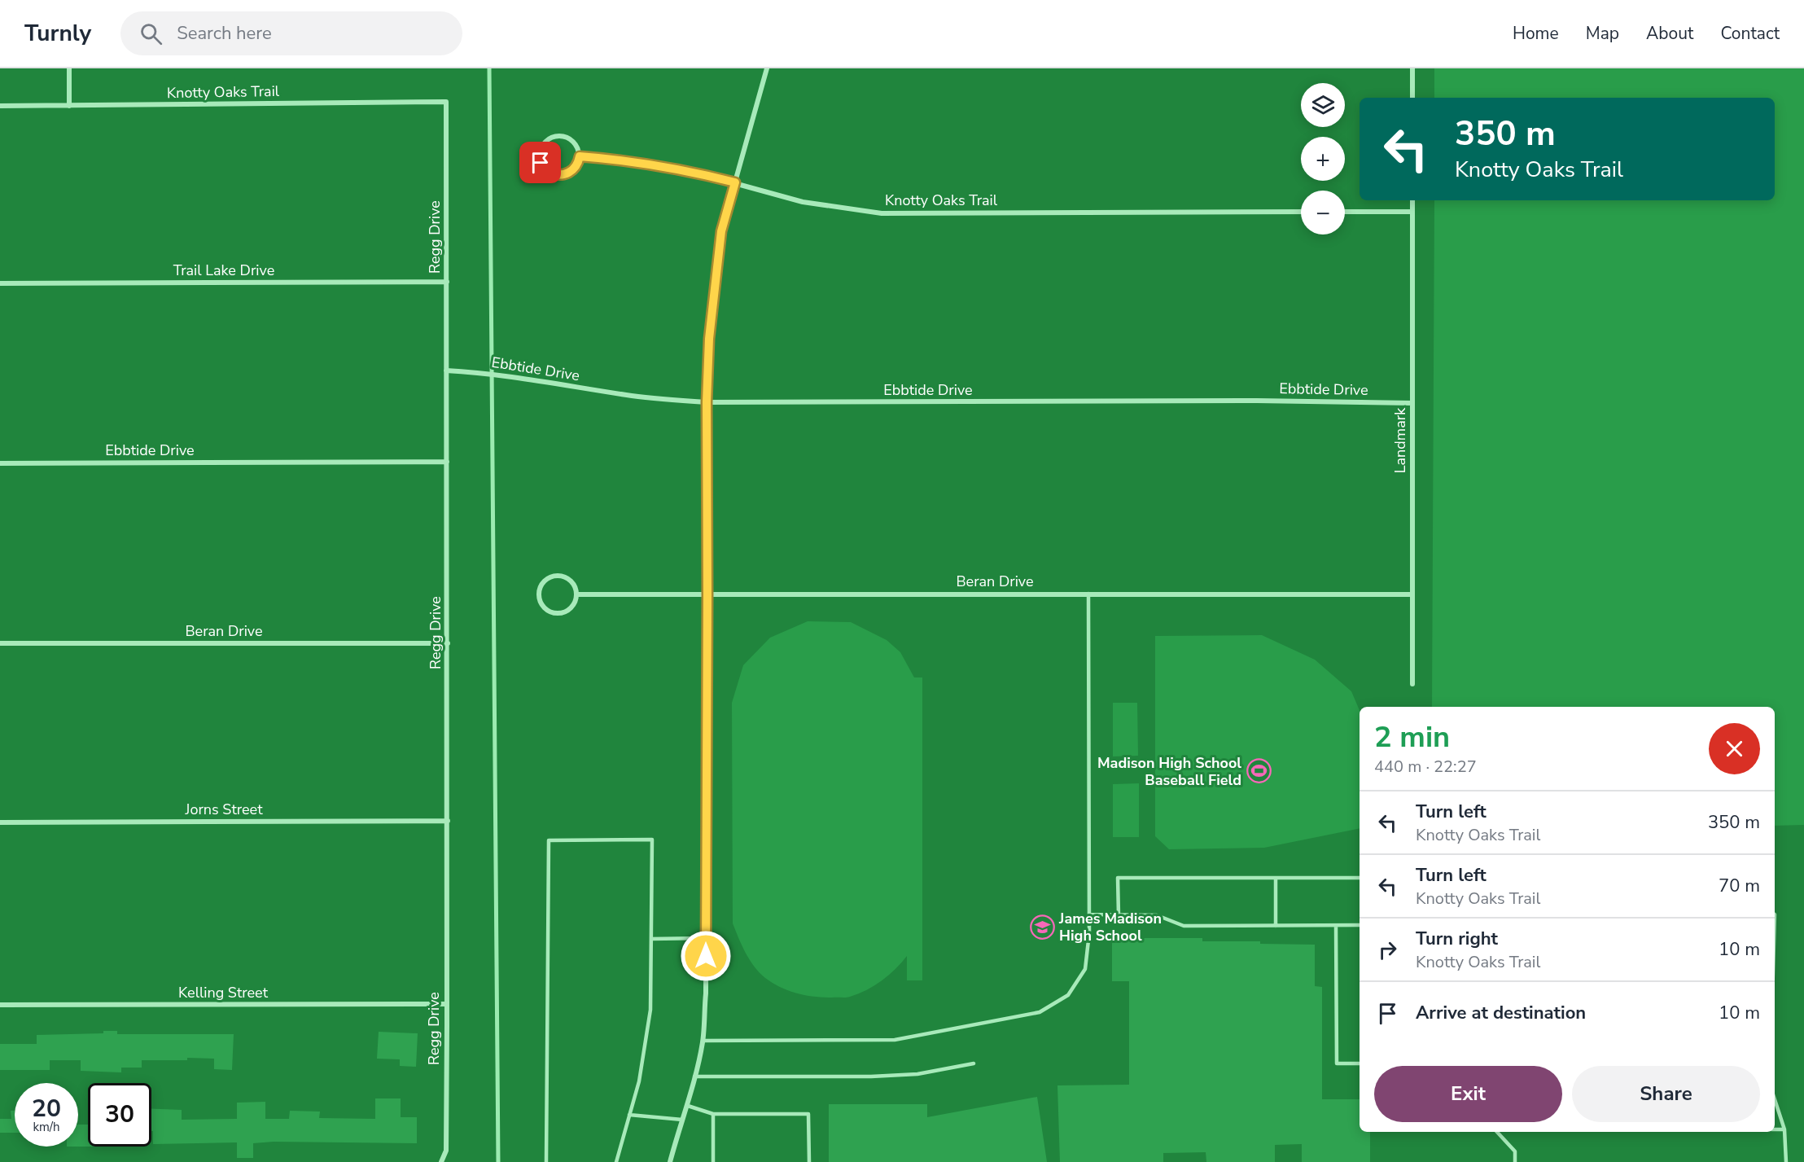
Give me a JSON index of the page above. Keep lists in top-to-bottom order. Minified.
{"streets":{"street":["Knotty Oaks Trail","Regg Drive","Trail Lake Drive","Ebbtide Drive","Landmark","Beran Drive","Jorns Street","Kelling Street"]},"crossings":[["Knotty Oaks Trail","Regg Drive"],["Regg Drive","Trail Lake Drive"],["Regg Drive","Ebbtide Drive"],["Regg Drive","Beran Drive"],["Regg Drive","Jorns Street"],["Regg Drive","Kelling Street"],["Ebbtide Drive","Landmark"],["Landmark","Beran Drive"]],"places":{"sports":["Madison High School Baseball Field"],"school or university":["James Madison High School"]},"page":{"header":"Turnly","search":"Search here","nav":["Home","Map","About","Contact"],"map_buttons":["+","−"],"turn":["350 m","Knotty Oaks Trail"],"heading":["2 min","440 m · 22:27"],"list":[{"name":"Turn left","note":"Knotty Oaks Trail","value":"350 m"},{"name":"Turn left","note":"Knotty Oaks Trail","value":"70 m"},{"name":"Turn right","note":"Knotty Oaks Trail","value":"10 m"},{"name":"Arrive at destination","value":"10 m"}],"buttons":["Exit","Share"],"speed":"20 km/h","limit":"30"}}
